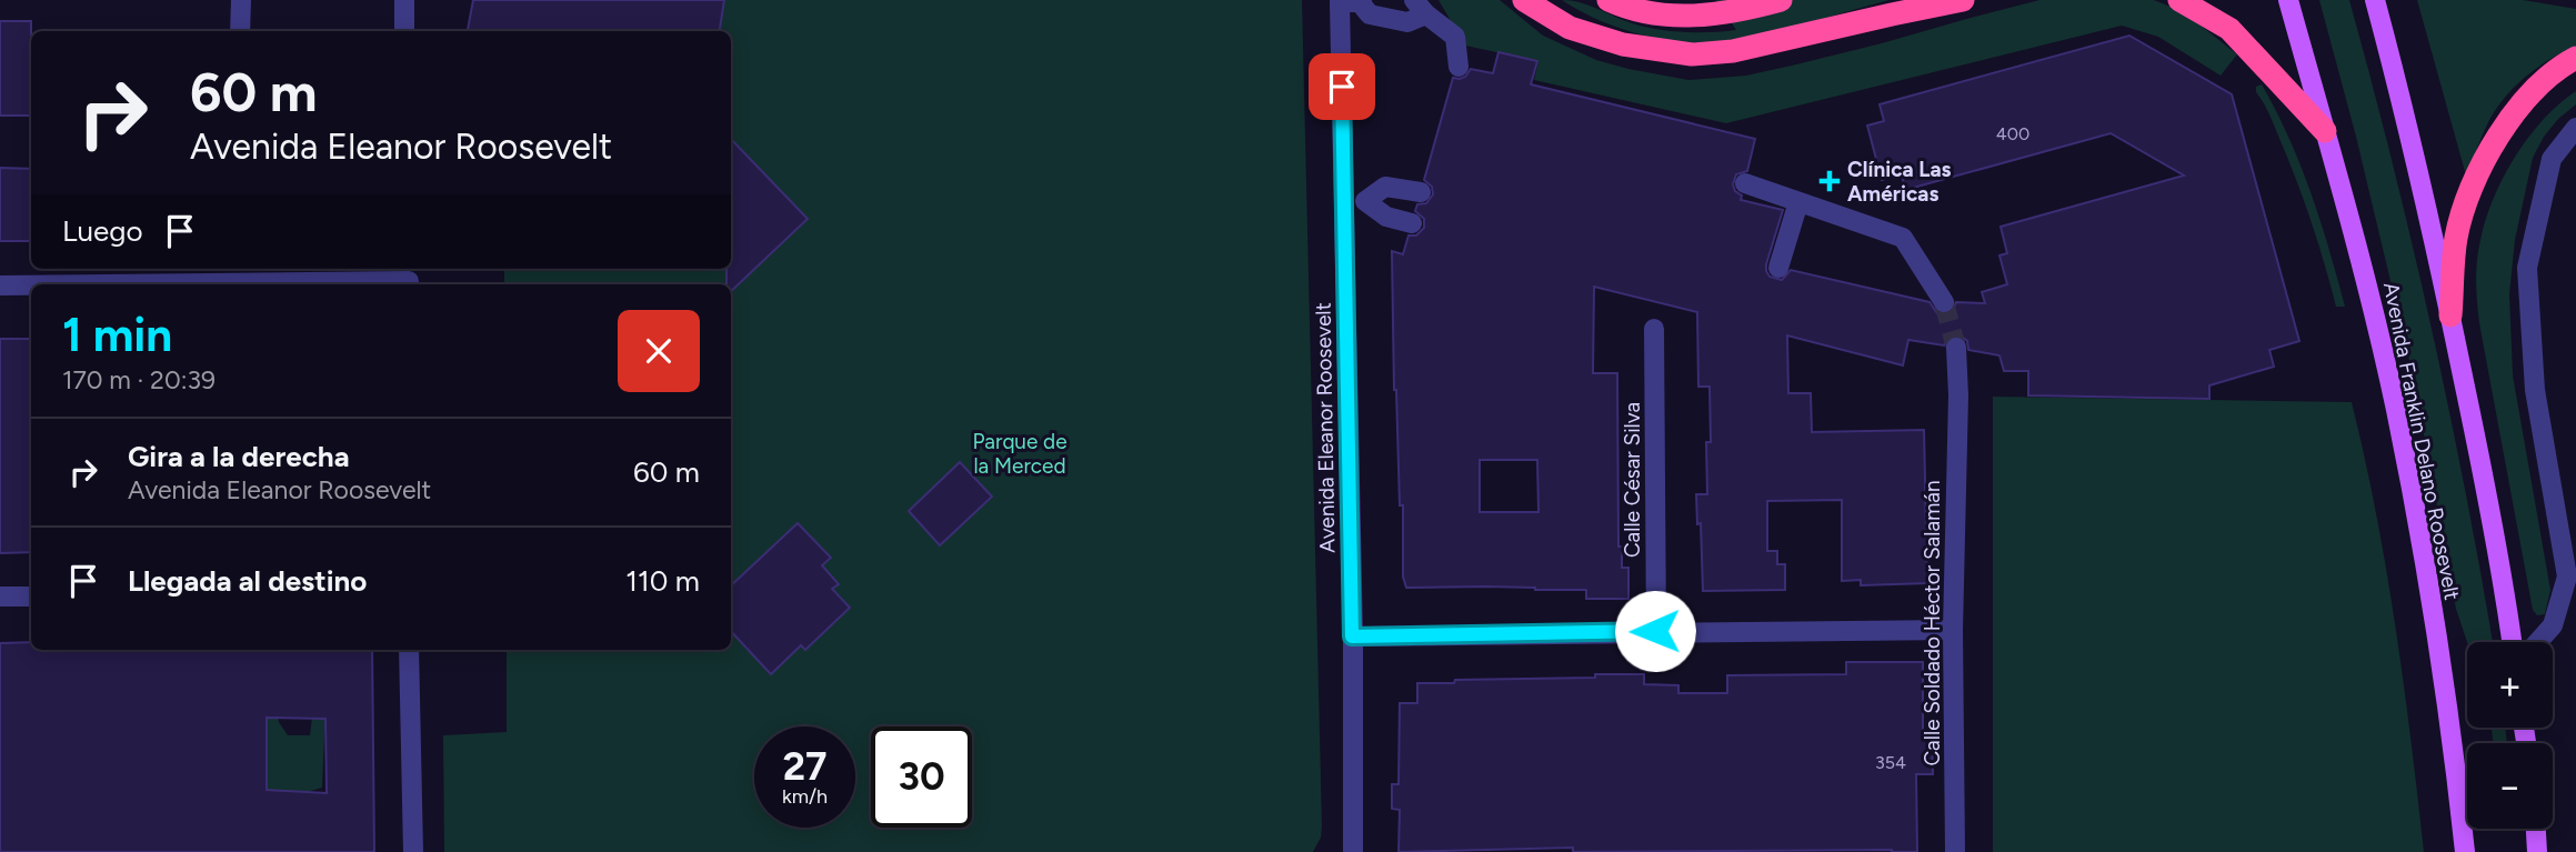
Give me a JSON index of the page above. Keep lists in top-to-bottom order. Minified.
{"streets":{"main road":["Avenida Franklin Delano Roosevelt"],"street":["Avenida Eleanor Roosevelt","Calle César Silva","Calle Soldado Héctor Salamán"]},"parks":["Parque de la Merced"],"places":{"health":["Clínica Las Américas"]},"house_numbers":["400","354"],"page":{"turn":["60 m","Avenida Eleanor Roosevelt"],"then":"Luego","heading":["1 min","170 m · 20:39"],"list":[{"name":"Gira a la derecha","note":"Avenida Eleanor Roosevelt","value":"60 m"},{"name":"Llegada al destino","value":"110 m"}],"map_buttons":["+","−"],"speed":"27 km/h","limit":"30"}}
